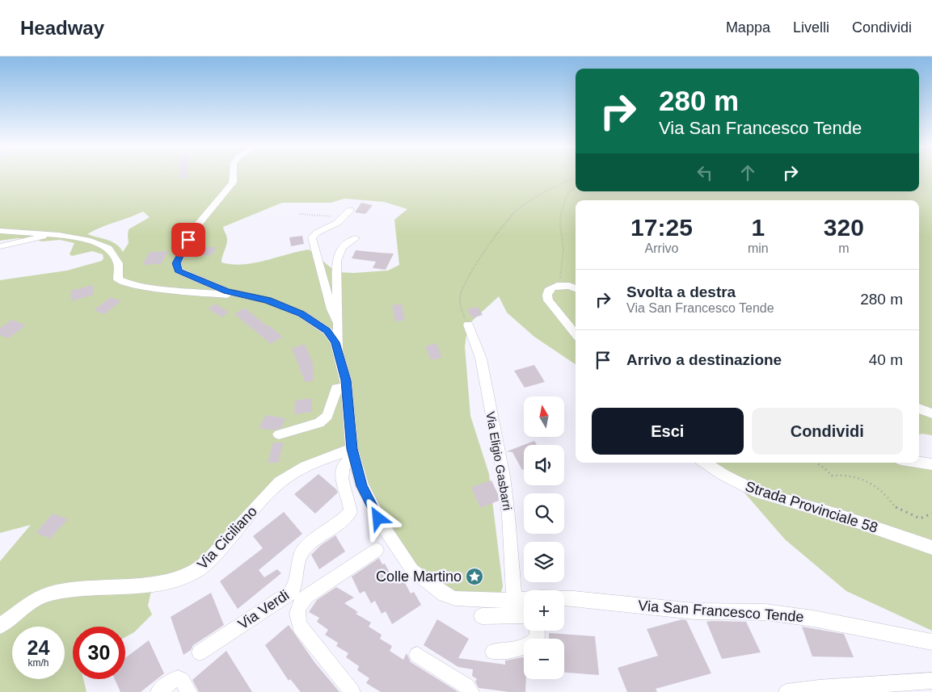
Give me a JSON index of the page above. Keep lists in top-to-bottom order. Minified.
{"streets":{"street":["Via Eligio Gasbarri","Strada Provinciale 58","Via Ciciliano","Via Verdi","Via San Francesco Tende"]},"crossings":[["Via Ciciliano","Via Verdi"]],"places":{"place":["Colle Martino"]},"north":"top","page":{"header":"Headway","nav":["Mappa","Livelli","Condividi"],"turn":["280 m","Via San Francesco Tende"],"eta":["17:25","Arrivo","1","min","320","m"],"list":[{"name":"Svolta a destra","note":"Via San Francesco Tende","value":"280 m"},{"name":"Arrivo a destinazione","value":"40 m"}],"map_buttons":["+","−"],"buttons":["Esci","Condividi"],"speed":"24 km/h","limit":"30"}}
